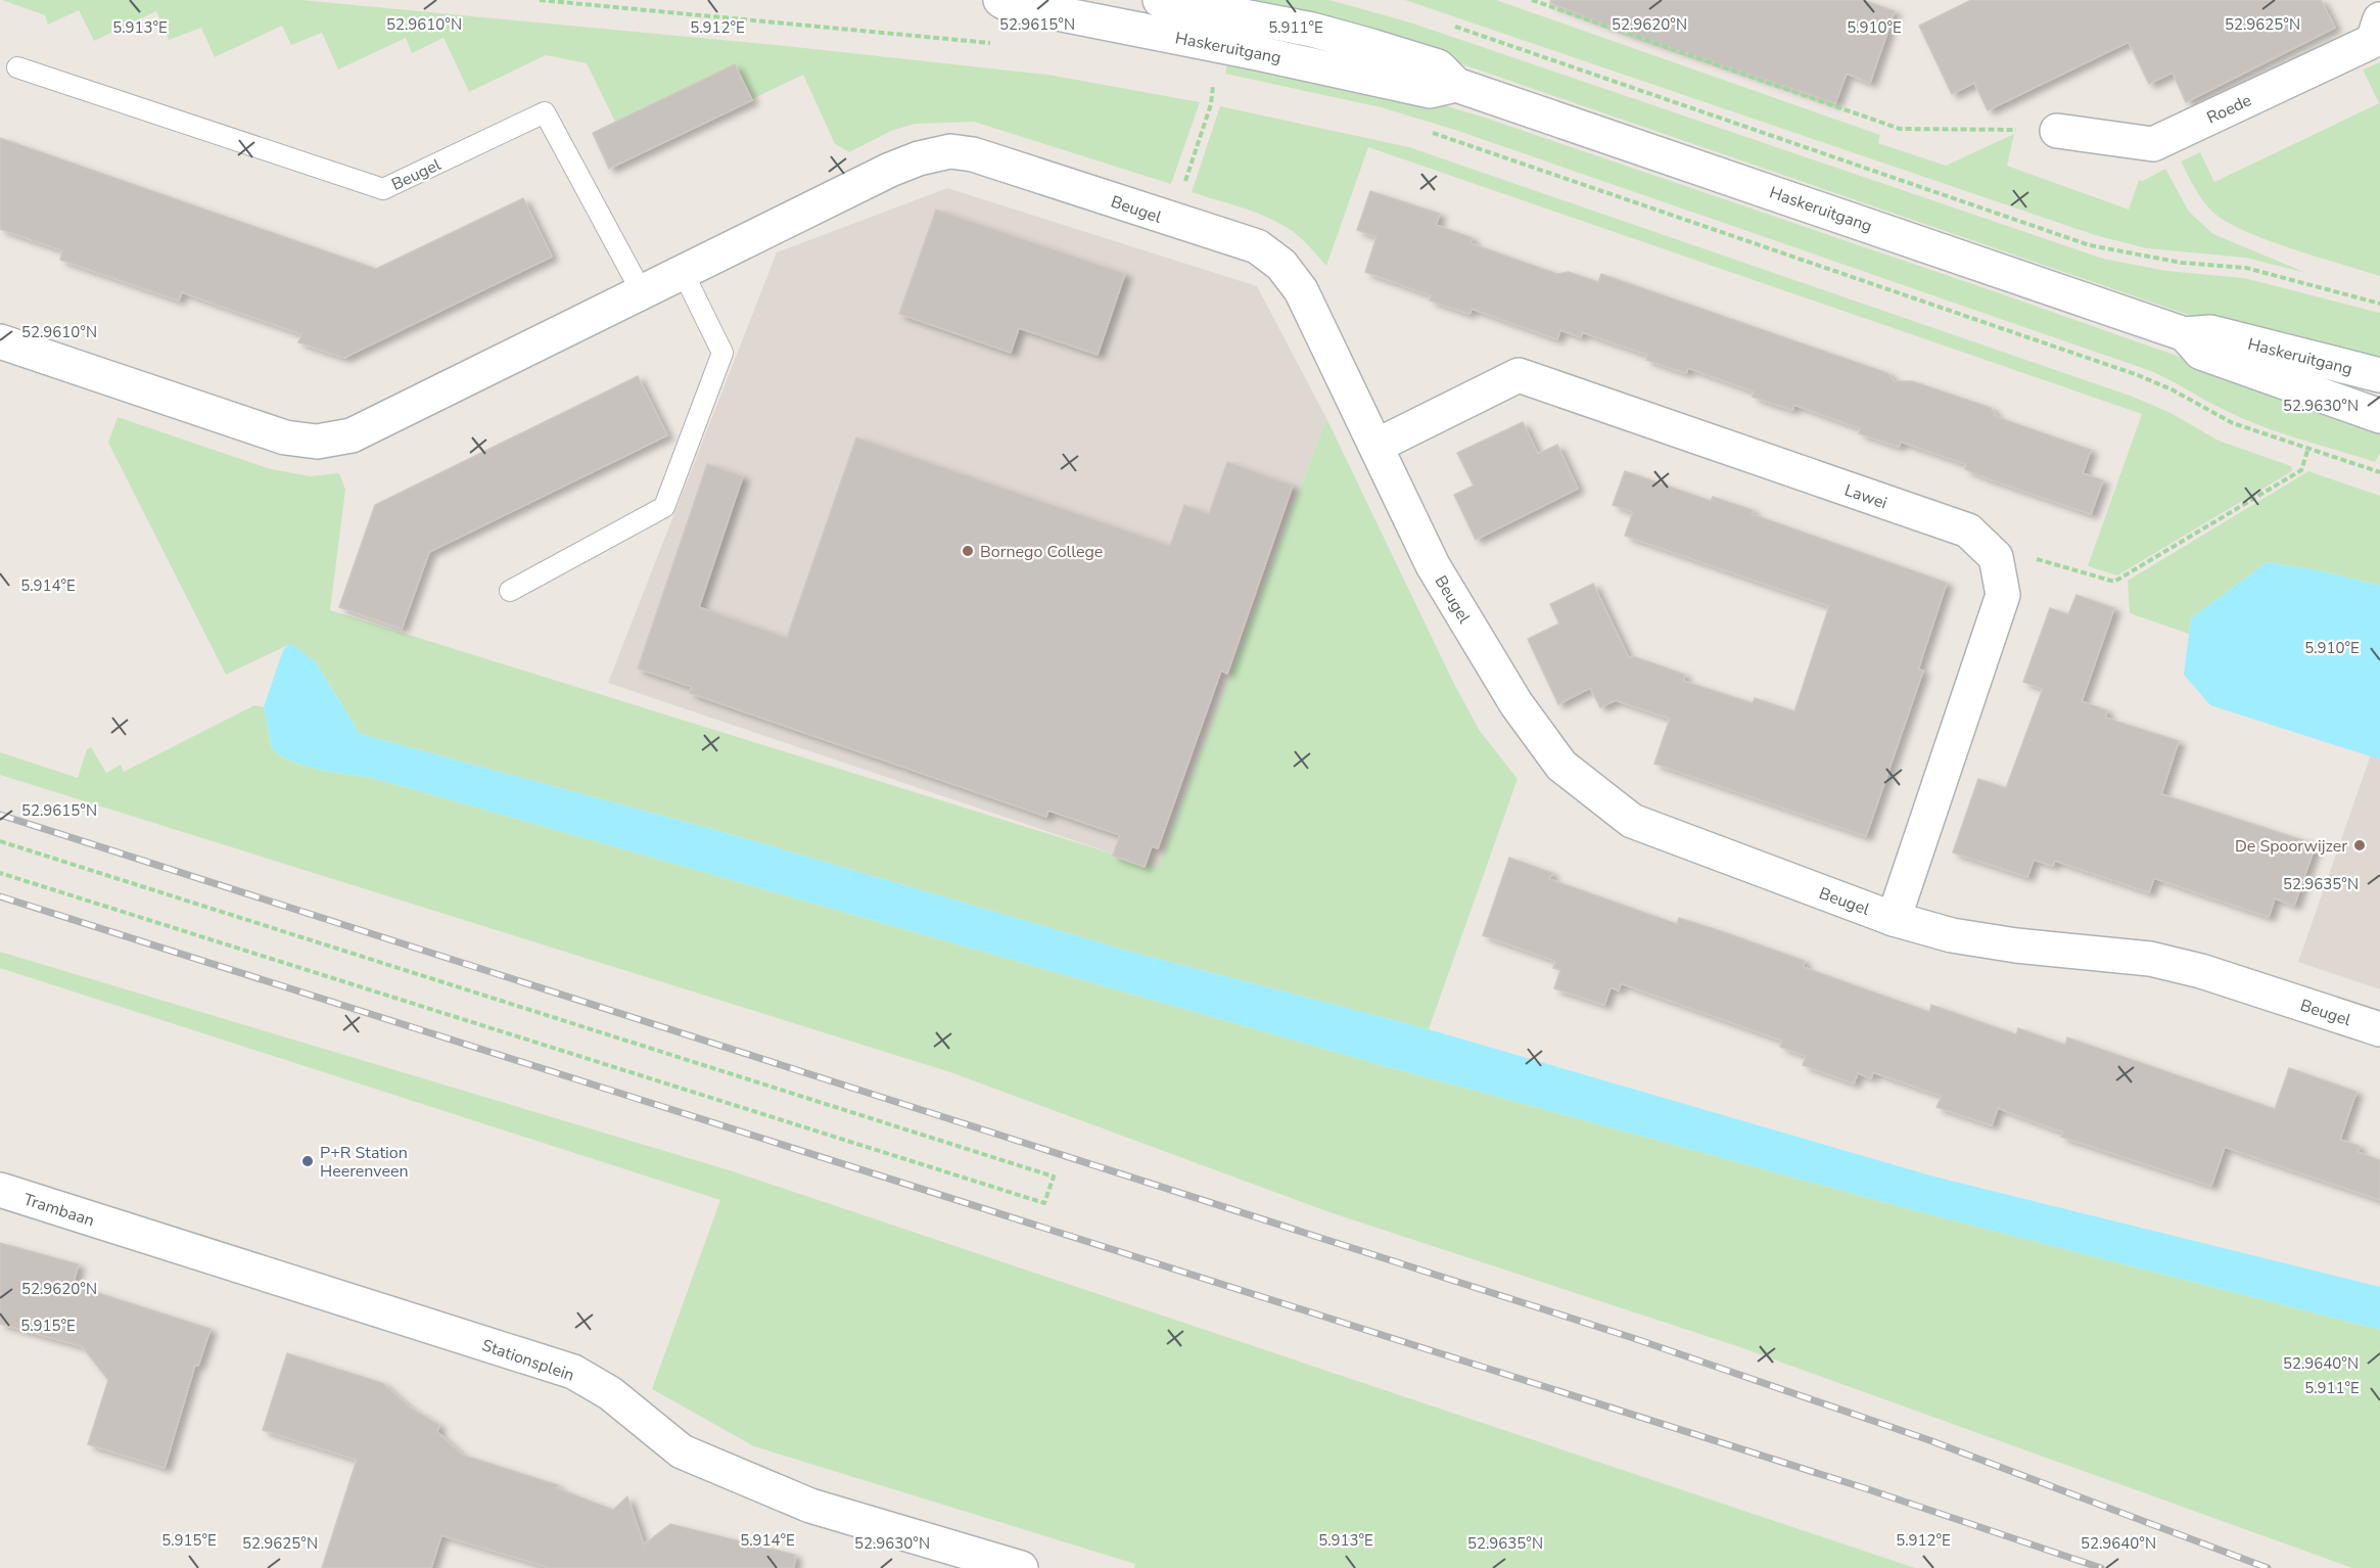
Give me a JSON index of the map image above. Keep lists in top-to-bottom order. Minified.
{"streets":{"street":["Haskeruitgang","Roede","Beugel","Lawei","Trambaan","Stationsplein"]},"crossings":[["Beugel","Lawei"],["Trambaan","Stationsplein"]],"places":["Bornego College","De Spoorwijzer","P+R Station Heerenveen"],"coordinates":["52.9610°N","52.9615°N","52.9620°N","52.9625°N","5.913°E","5.912°E","5.911°E","5.910°E","52.9630°N","5.914°E","52.9635°N","5.915°E","52.9640°N"]}
